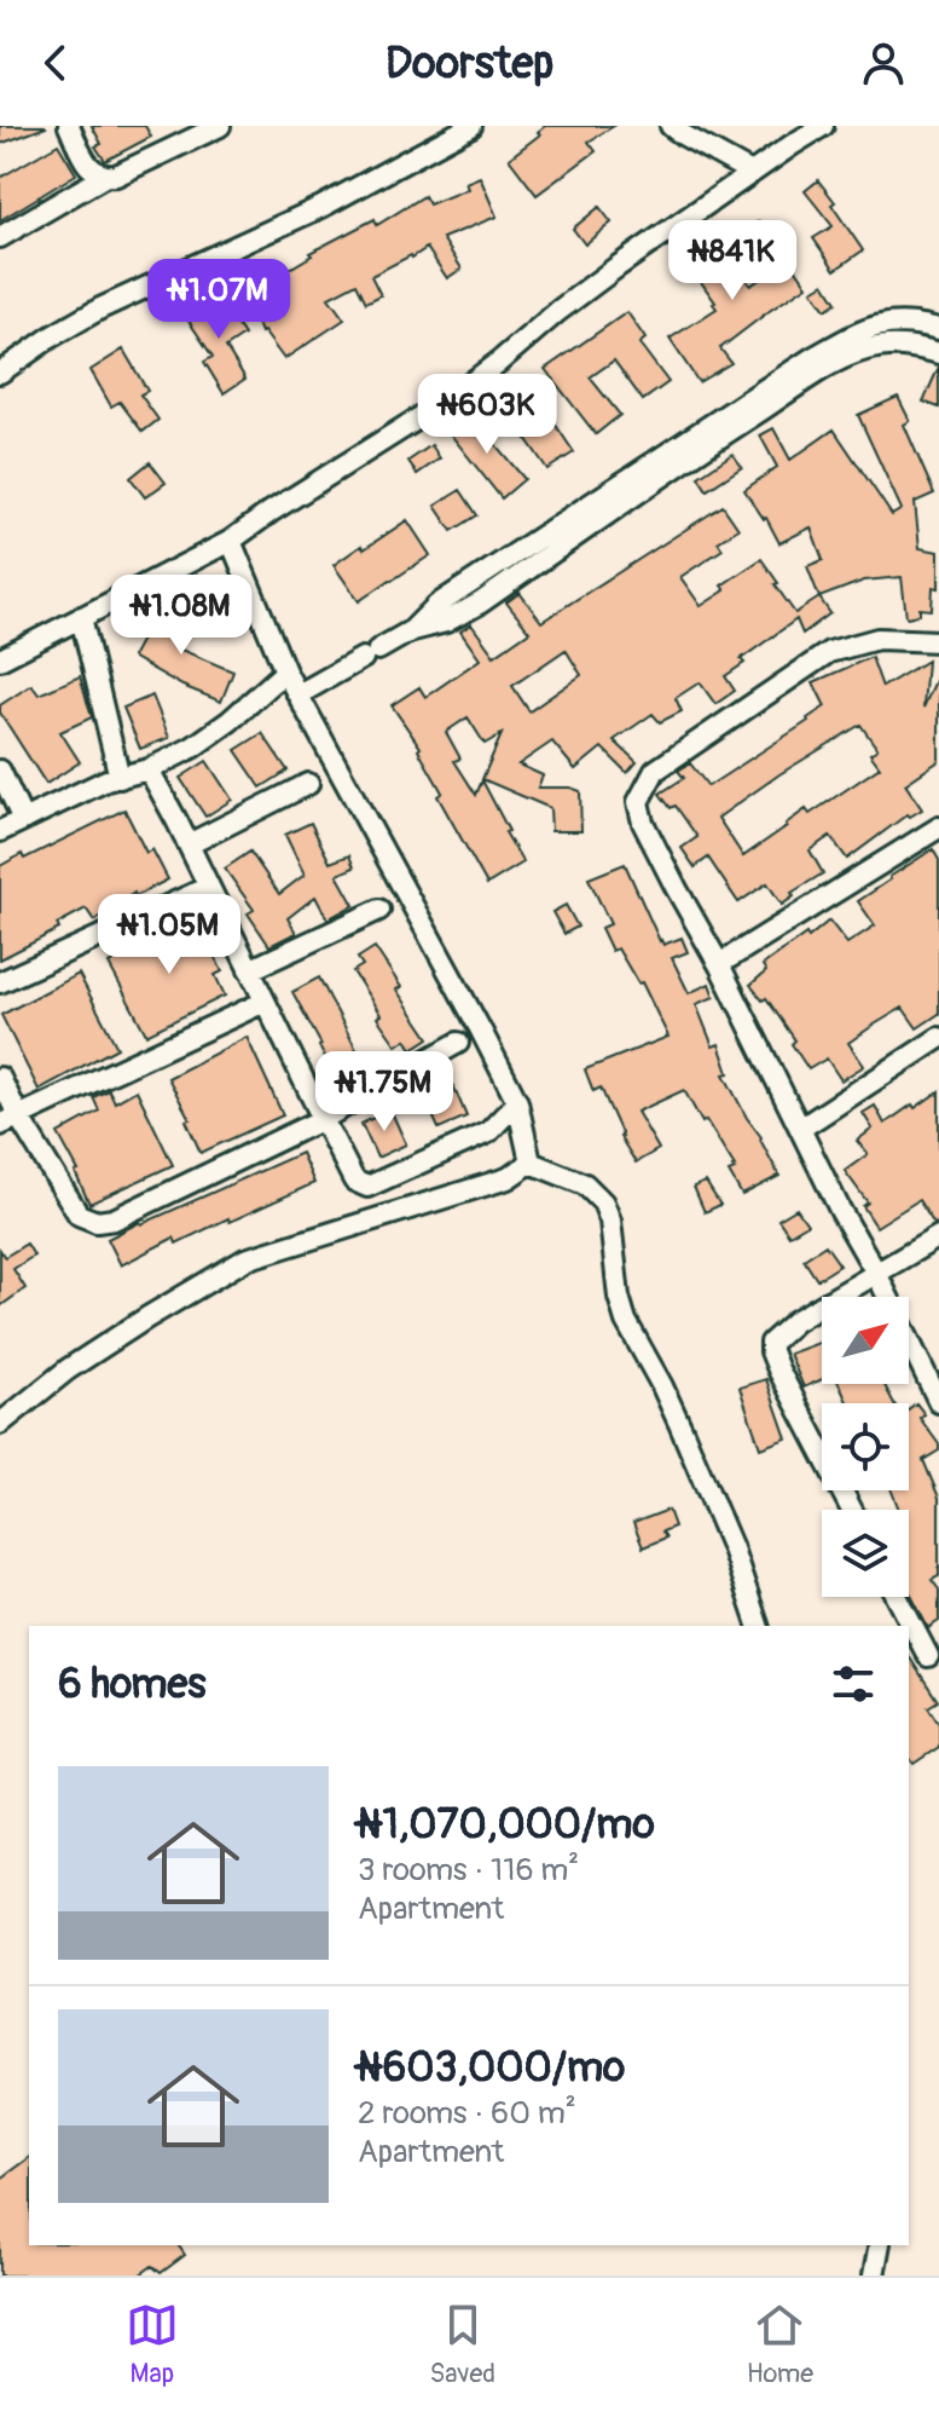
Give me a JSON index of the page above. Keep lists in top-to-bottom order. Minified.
{"north":"top right","page":{"header":"Doorstep","price":["₦841K","₦1.07M","₦603K","₦1.08M","₦1.05M","₦1.75M"],"heading":"6 homes","list":[{"name":"₦1,070,000/mo","note":"3 rooms · 116 m² · Apartment"},{"name":"₦603,000/mo","note":"2 rooms · 60 m² · Apartment"}],"tabs":["Map","Saved","Home"]}}
